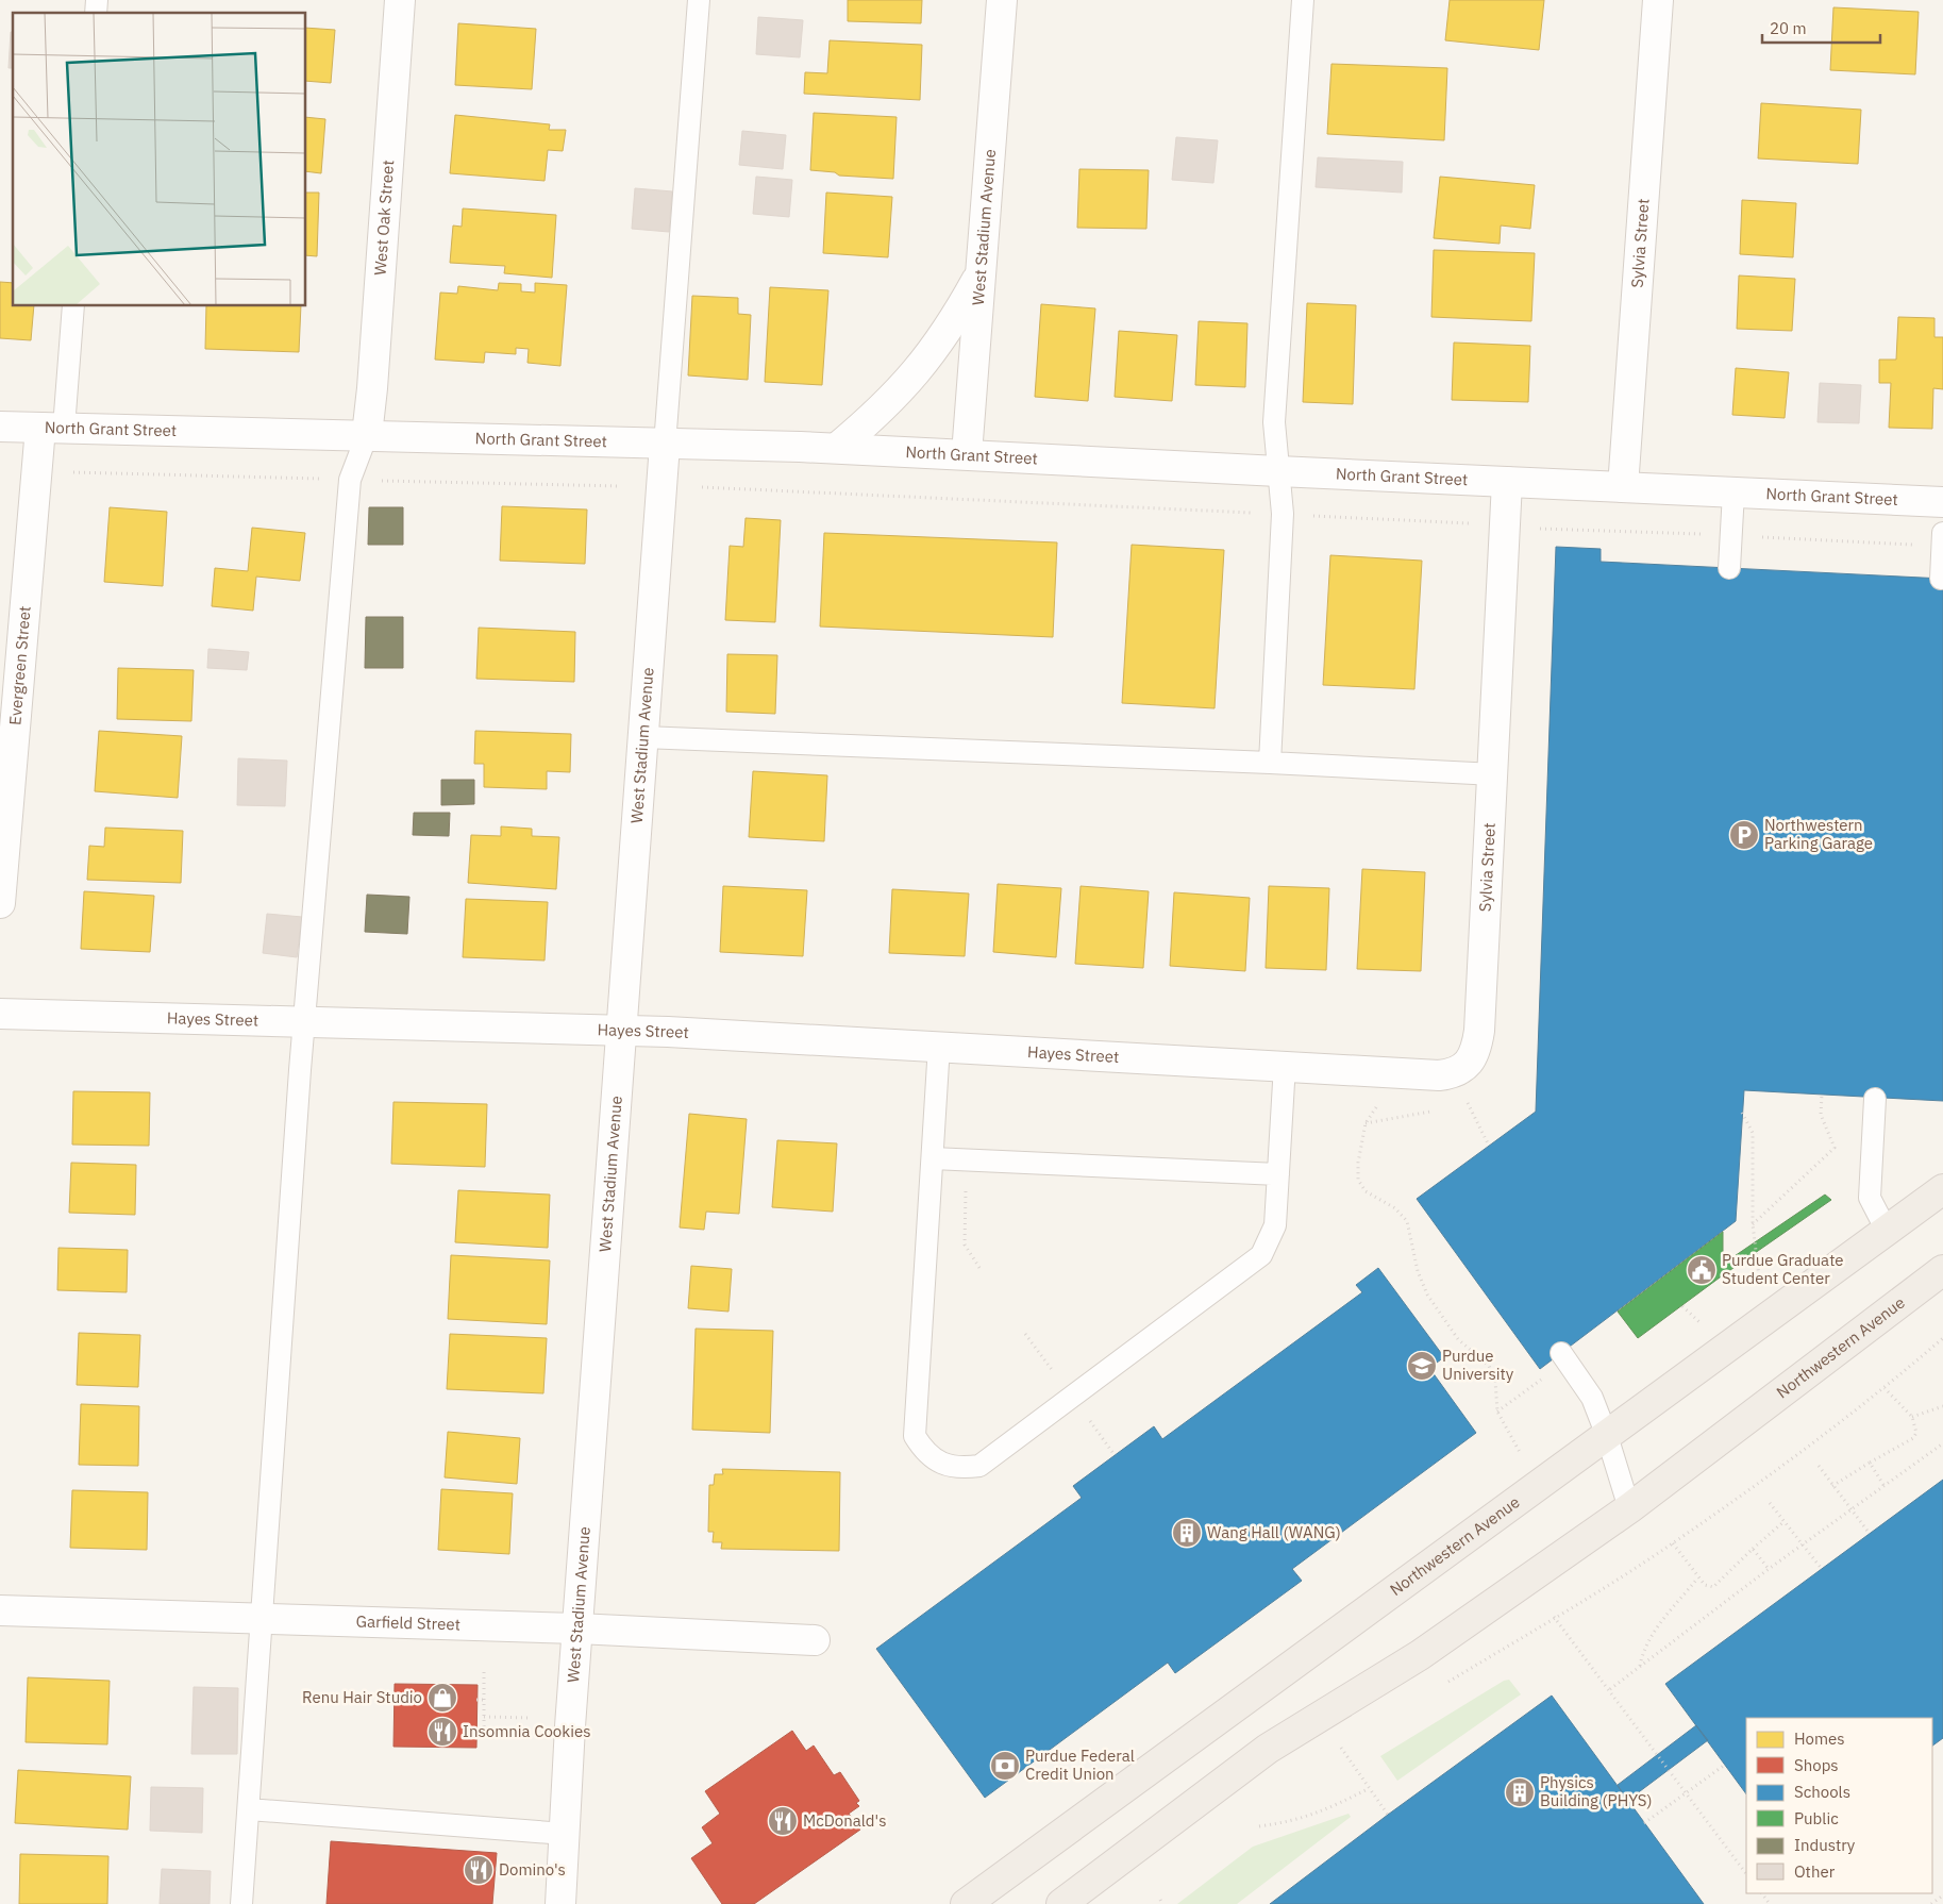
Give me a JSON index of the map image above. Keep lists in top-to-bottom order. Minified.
{"streets":{"main road":["Northwestern Avenue"],"street":["West Oak Street","West Stadium Avenue","Sylvia Street","North Grant Street","Evergreen Street","Hayes Street","Garfield Street"]},"crossings":[["West Oak Street","North Grant Street"],["West Stadium Avenue","North Grant Street"],["West Stadium Avenue","Hayes Street"],["West Stadium Avenue","Garfield Street"],["Sylvia Street","North Grant Street"],["Sylvia Street","Hayes Street"],["North Grant Street","Evergreen Street"]],"places":{"parking":["Northwestern Parking Garage"],"public building":["Purdue Graduate Student Center"],"school or university":["Purdue University"],"building":["Wang Hall (WANG)","Physics Building (PHYS)"],"shop":["Renu Hair Studio"],"restaurant":["Insomnia Cookies","McDonald's","Domino's"],"bank":["Purdue Federal Credit Union"]},"legend":["Homes","Shops","Schools","Public","Industry","Other"],"scale_bar":"20 m"}
